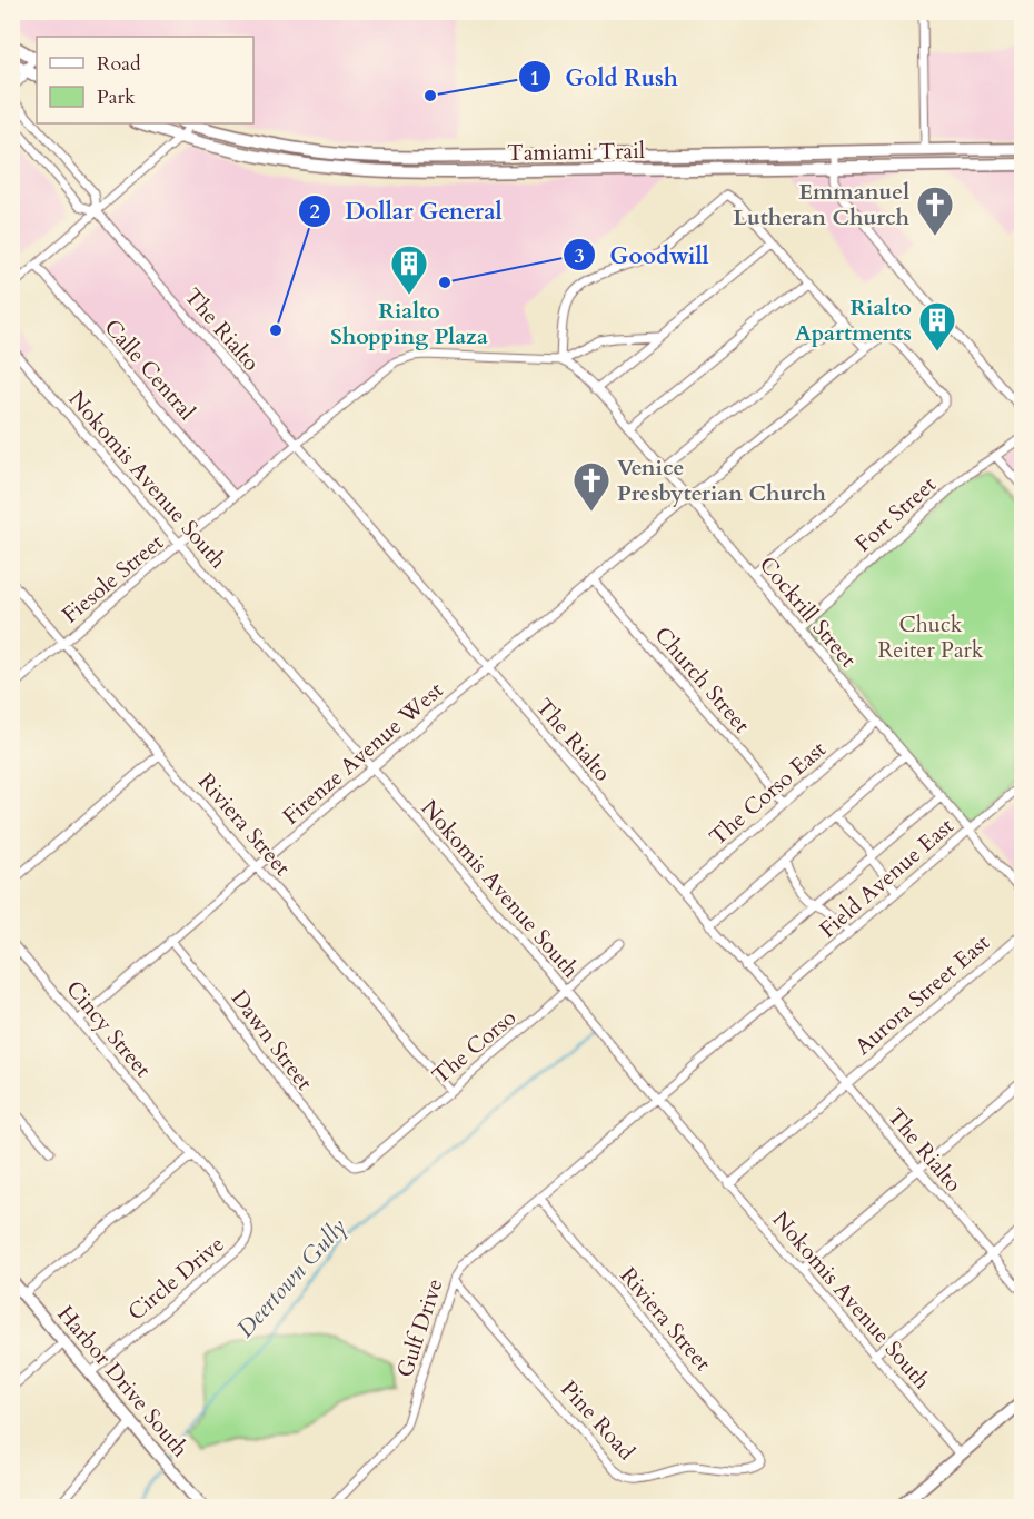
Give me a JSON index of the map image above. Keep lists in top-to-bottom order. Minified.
{"streets":{"main road":["Tamiami Trail","Harbor Drive South"],"street":["The Rialto","Calle Central","Nokomis Avenue South","Fort Street","Fiesole Street","Cockrill Street","Church Street","Firenze Avenue West","The Corso East","Riviera Street","Field Avenue East","Aurora Street East","Cincy Street","Dawn Street","The Corso","Circle Drive","Gulf Drive","Pine Road"]},"crossings":[["The Rialto","Fiesole Street"],["The Rialto","Firenze Avenue West"],["The Rialto","The Corso East"],["The Rialto","Field Avenue East"],["The Rialto","Aurora Street East"],["Calle Central","Fiesole Street"],["Nokomis Avenue South","Fiesole Street"],["Nokomis Avenue South","Firenze Avenue West"],["Nokomis Avenue South","Field Avenue East"],["Nokomis Avenue South","Aurora Street East"],["Nokomis Avenue South","The Corso"],["Nokomis Avenue South","Gulf Drive"],["Fort Street","Cockrill Street"],["Fiesole Street","Riviera Street"],["Cockrill Street","Firenze Avenue West"],["Cockrill Street","The Corso East"],["Cockrill Street","Field Avenue East"],["Church Street","Firenze Avenue West"],["Church Street","The Corso East"],["Firenze Avenue West","Riviera Street"],["Firenze Avenue West","Cincy Street"],["Firenze Avenue West","Dawn Street"],["Riviera Street","The Corso"],["Riviera Street","Gulf Drive"],["Riviera Street","Pine Road"],["Field Avenue East","Gulf Drive"],["Cincy Street","Circle Drive"],["Dawn Street","The Corso"],["Circle Drive","Harbor Drive South"],["Gulf Drive","Pine Road"]],"water":["Deertown Gully"],"parks":["Chuck Reiter Park"],"places":{"other":["Gold Rush","Goodwill","Dollar General"],"church":["Emmanuel Lutheran Church","Venice Presbyterian Church"],"building":["Rialto Shopping Plaza","Rialto Apartments"]},"legend":["Road","Park"]}
